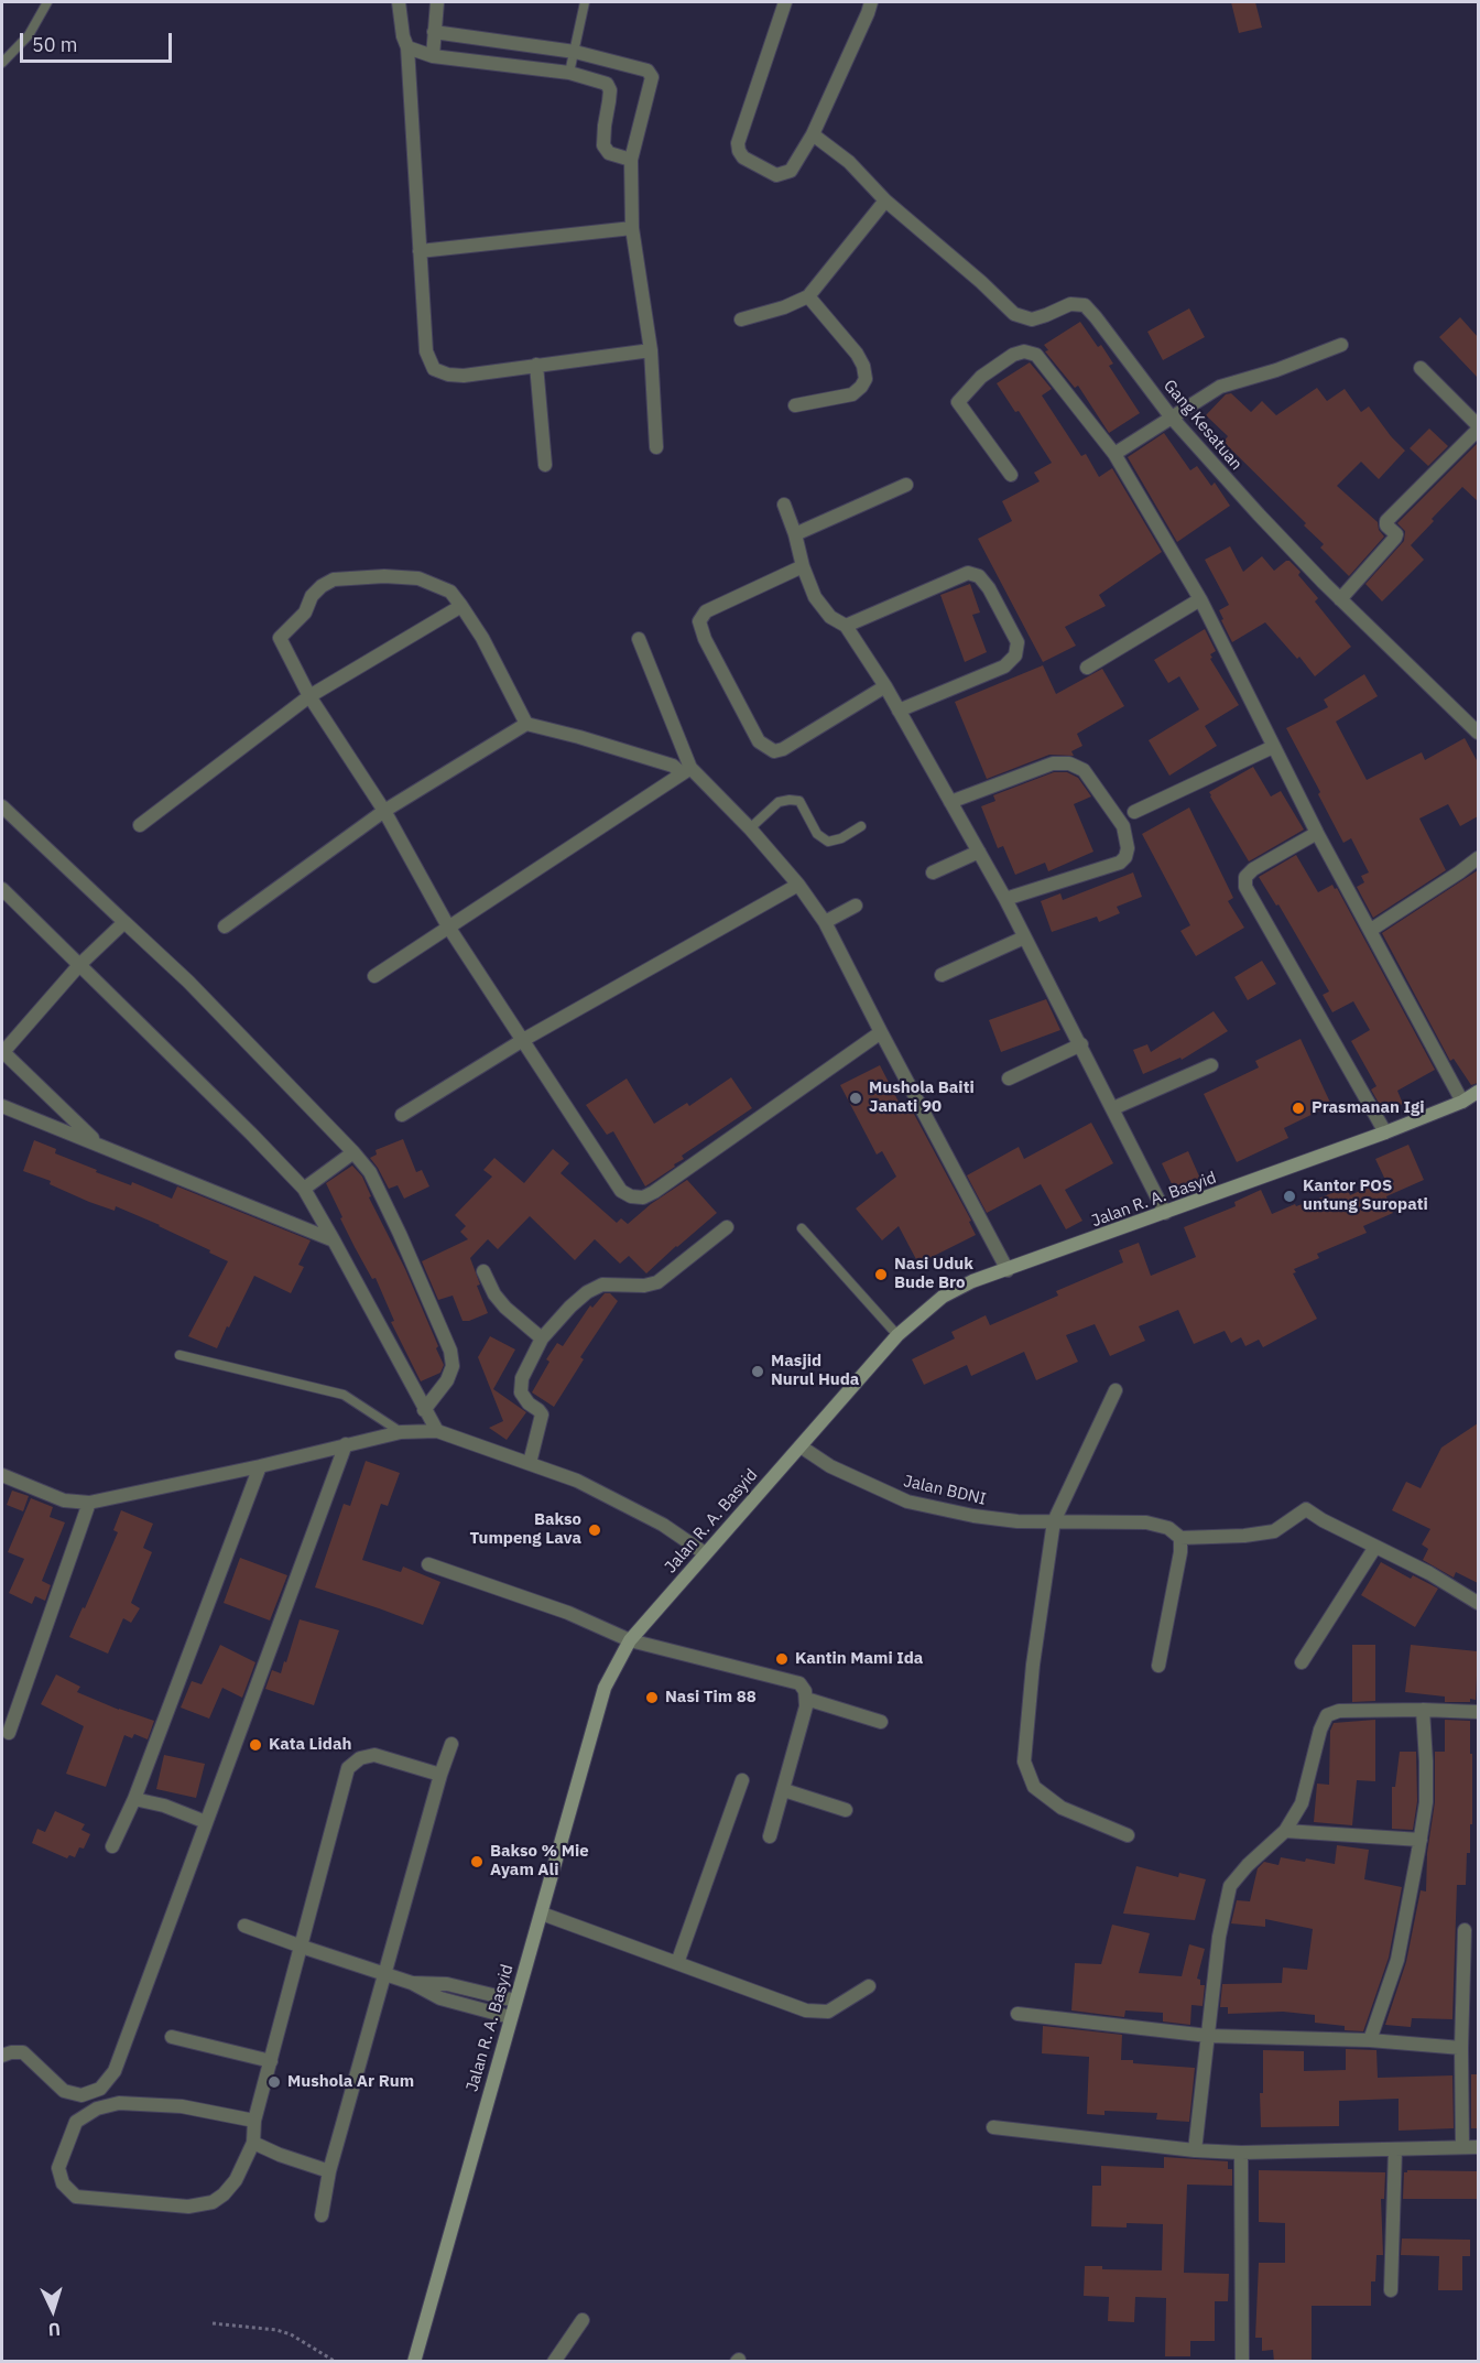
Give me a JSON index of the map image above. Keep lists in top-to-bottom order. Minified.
{"streets":{"main road":["Jalan R. A. Basyid"],"street":["Gang Kesatuan","Jalan BDNI"]},"crossings":[["Jalan R. A. Basyid","Jalan BDNI"]],"places":["Mushola Baiti Janati 90","Prasmanan Igi","Kantor POS untung Suropati","Nasi Uduk Bude Bro","Masjid Nurul Huda","Bakso Tumpeng Lava","Kantin Mami Ida","Nasi Tim 88","Kata Lidah","Bakso % Mie Ayam Ali","Mushola Ar Rum"],"scale_bar":"50 m","north":"bottom"}
